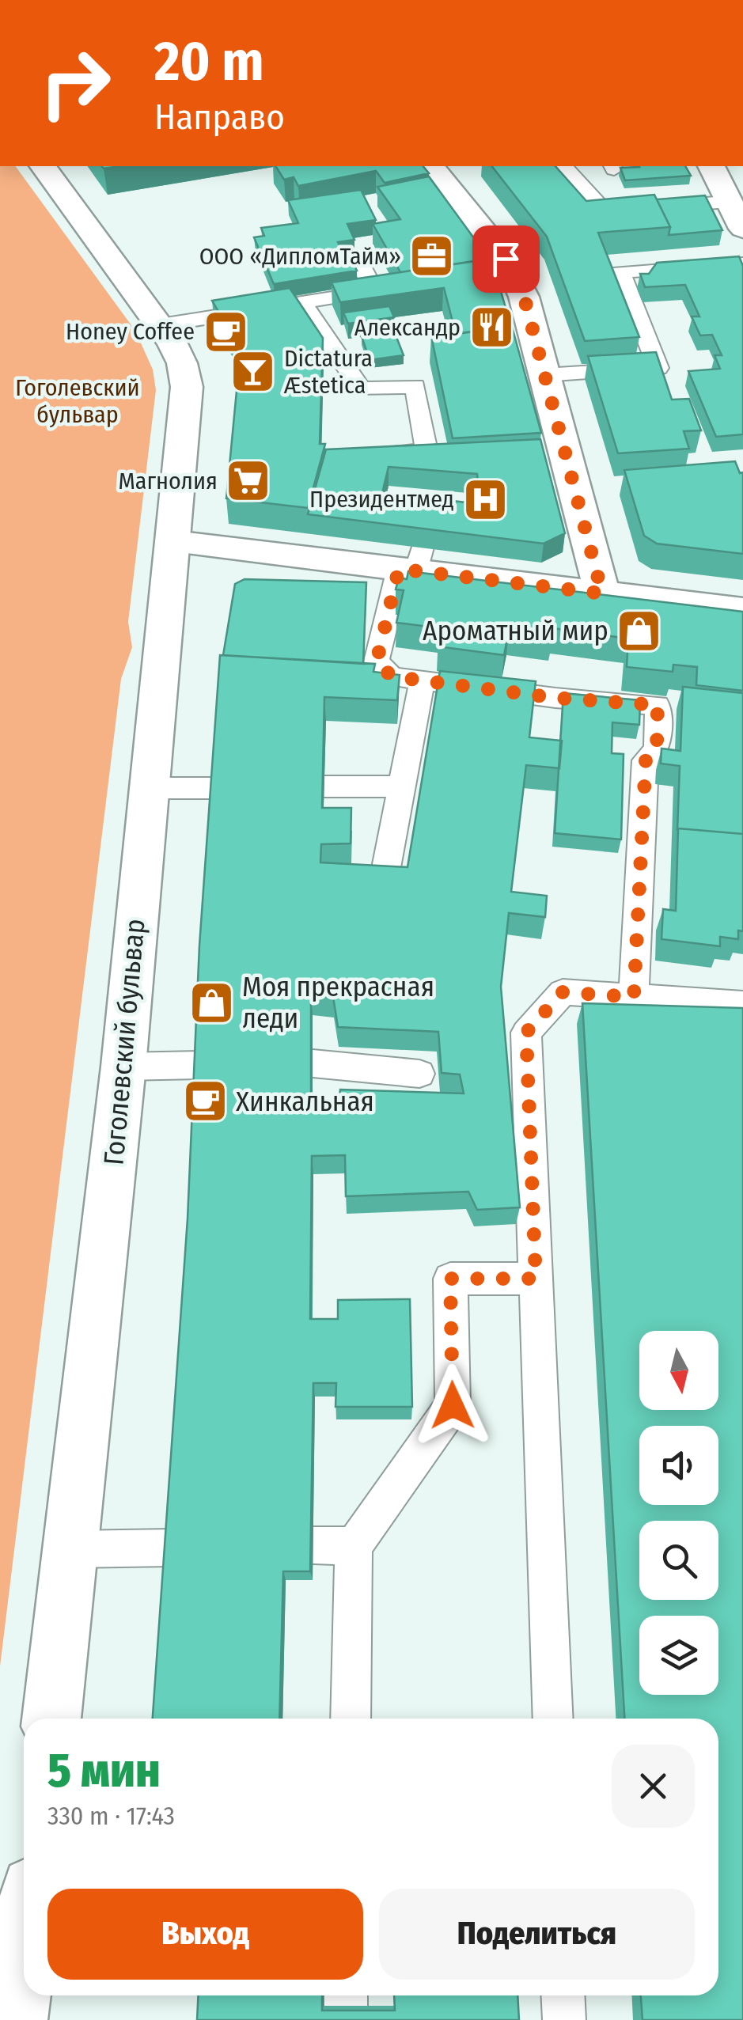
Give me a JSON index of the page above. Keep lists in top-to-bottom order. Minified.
{"streets":{"main road":["Гоголевский бульвар"]},"parks":["Гоголевский бульвар"],"places":{"office":["ООО «ДипломТайм»"],"restaurant":["Александр"],"cafe":["Honey Coffee","Хинкальная"],"bar":["Dictatura Æstetica"],"supermarket":["Магнолия"],"hospital":["Президентмед"],"shop":["Ароматный мир","Моя прекрасная леди"]},"north":"bottom","page":{"turn":["20 m","Направо"],"heading":["5 мин","330 m · 17:43"],"buttons":["Выход","Поделиться"]}}
